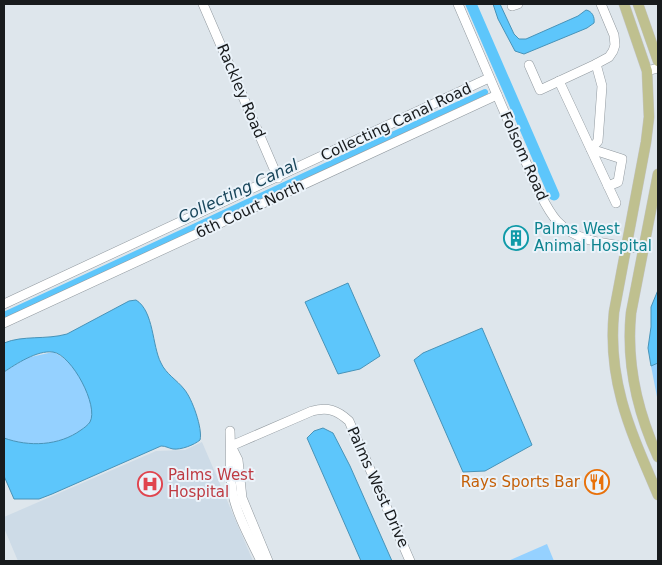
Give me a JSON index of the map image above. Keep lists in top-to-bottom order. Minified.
{"streets":{"street":["Rackley Road","Collecting Canal Road","Folsom Road","6th Court North","Palms West Drive"]},"crossings":[["Rackley Road","Collecting Canal Road"],["Collecting Canal Road","Folsom Road"],["Folsom Road","6th Court North"]],"water":["Collecting Canal"],"places":{"building":["Palms West Animal Hospital"],"restaurant":["Rays Sports Bar"],"hospital":["Palms West Hospital"]}}
